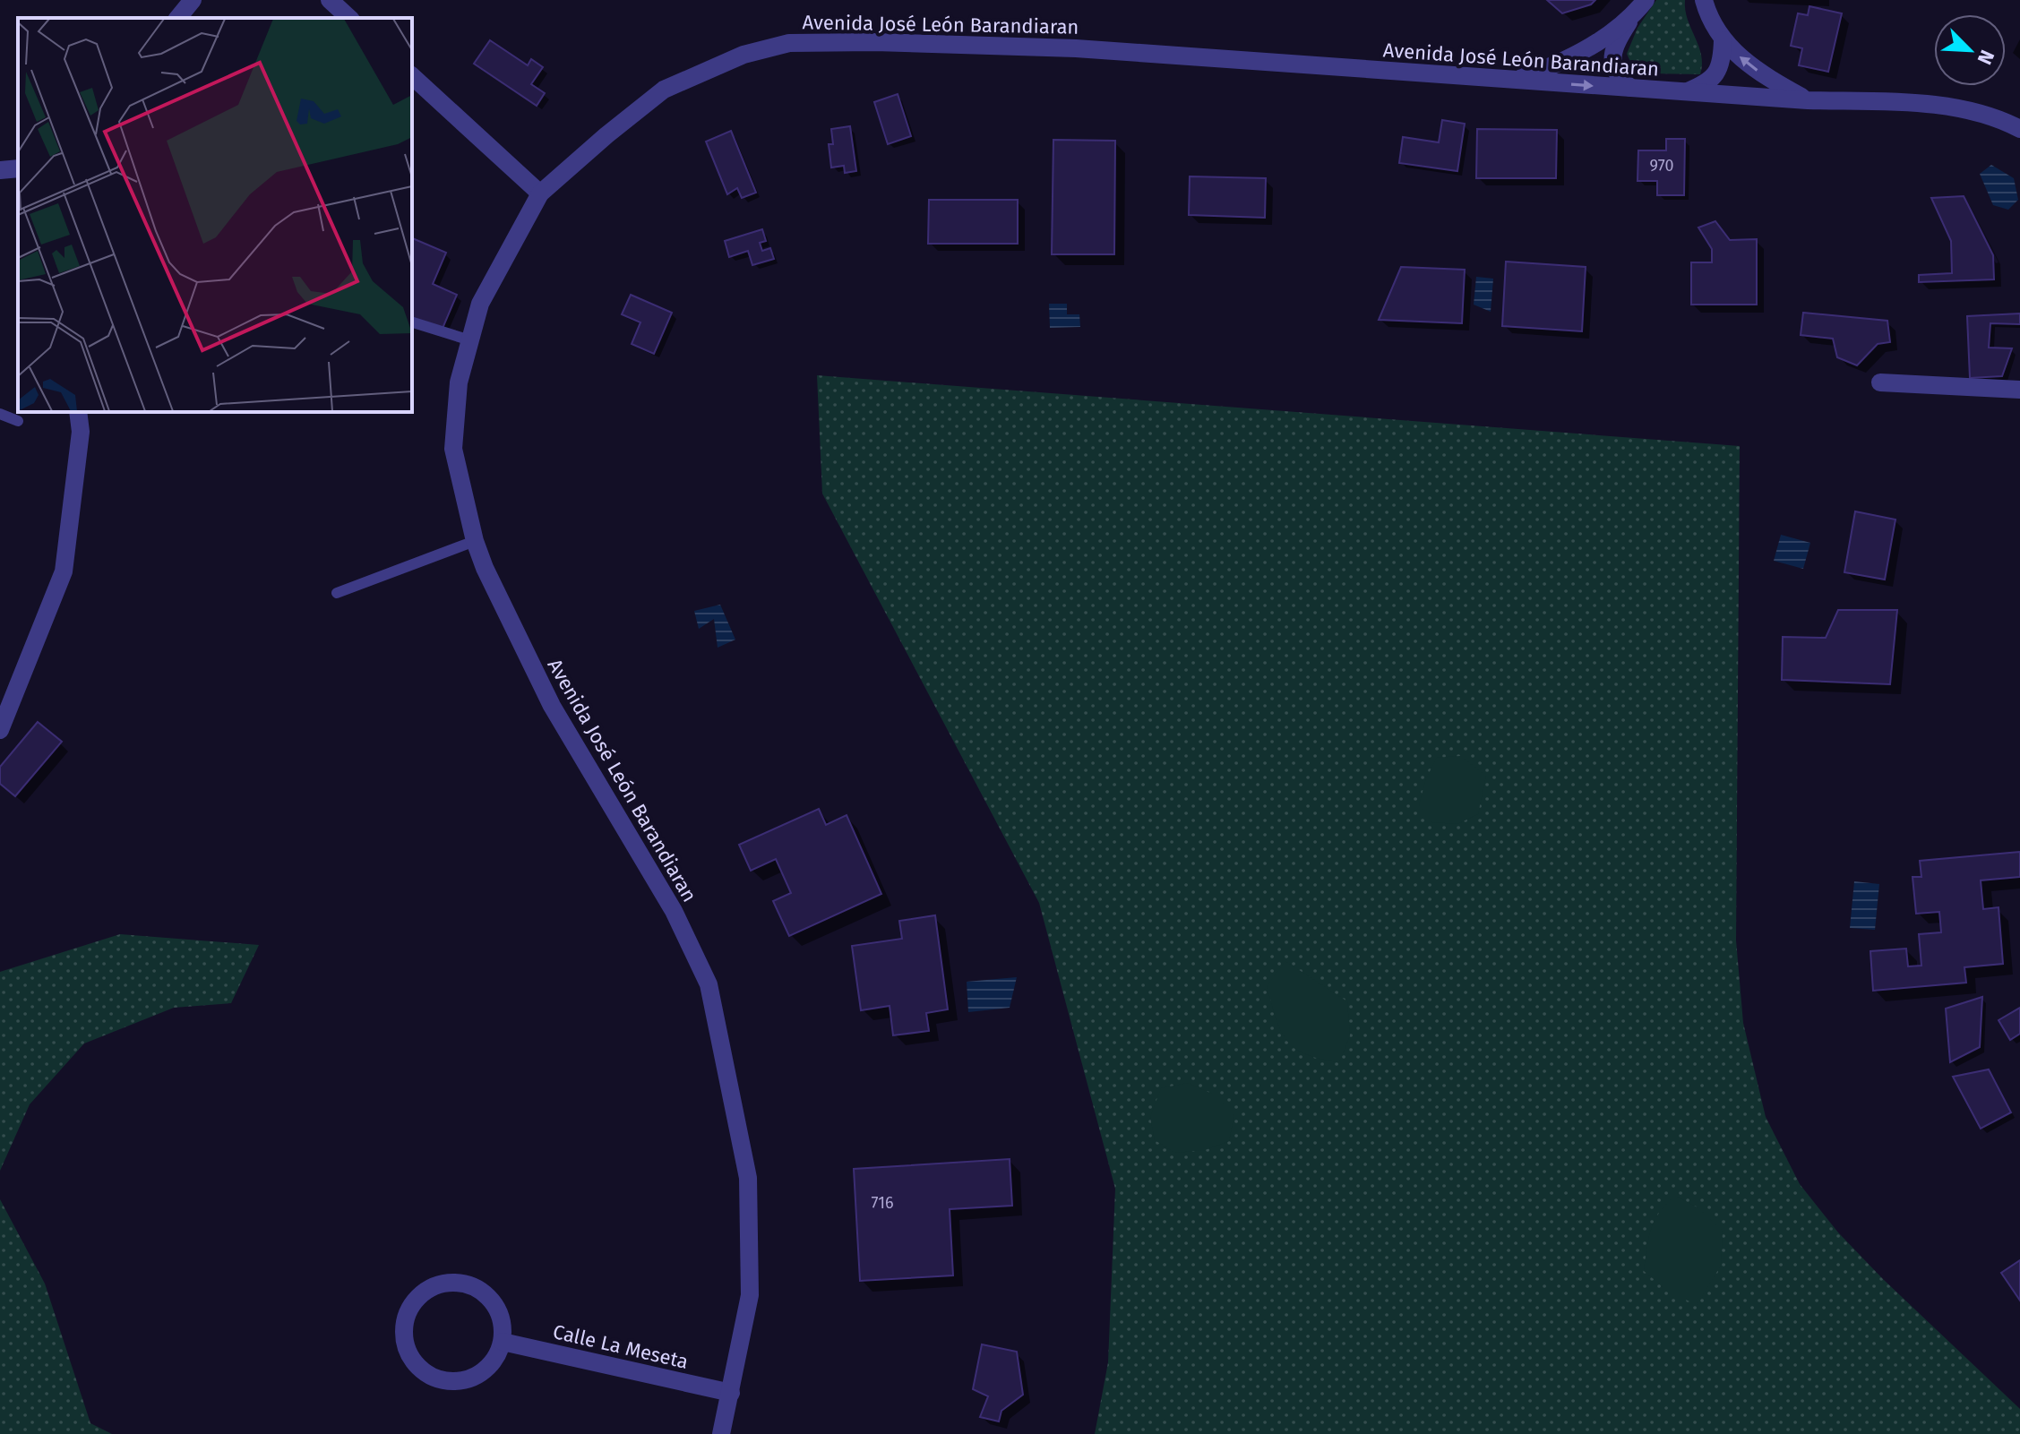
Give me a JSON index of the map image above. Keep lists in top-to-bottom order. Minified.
{"streets":{"street":["Avenida José León Barandiaran","Calle La Meseta"]},"crossings":[["Avenida José León Barandiaran","Calle La Meseta"]],"house_numbers":["970","716"],"north":"bottom right"}
